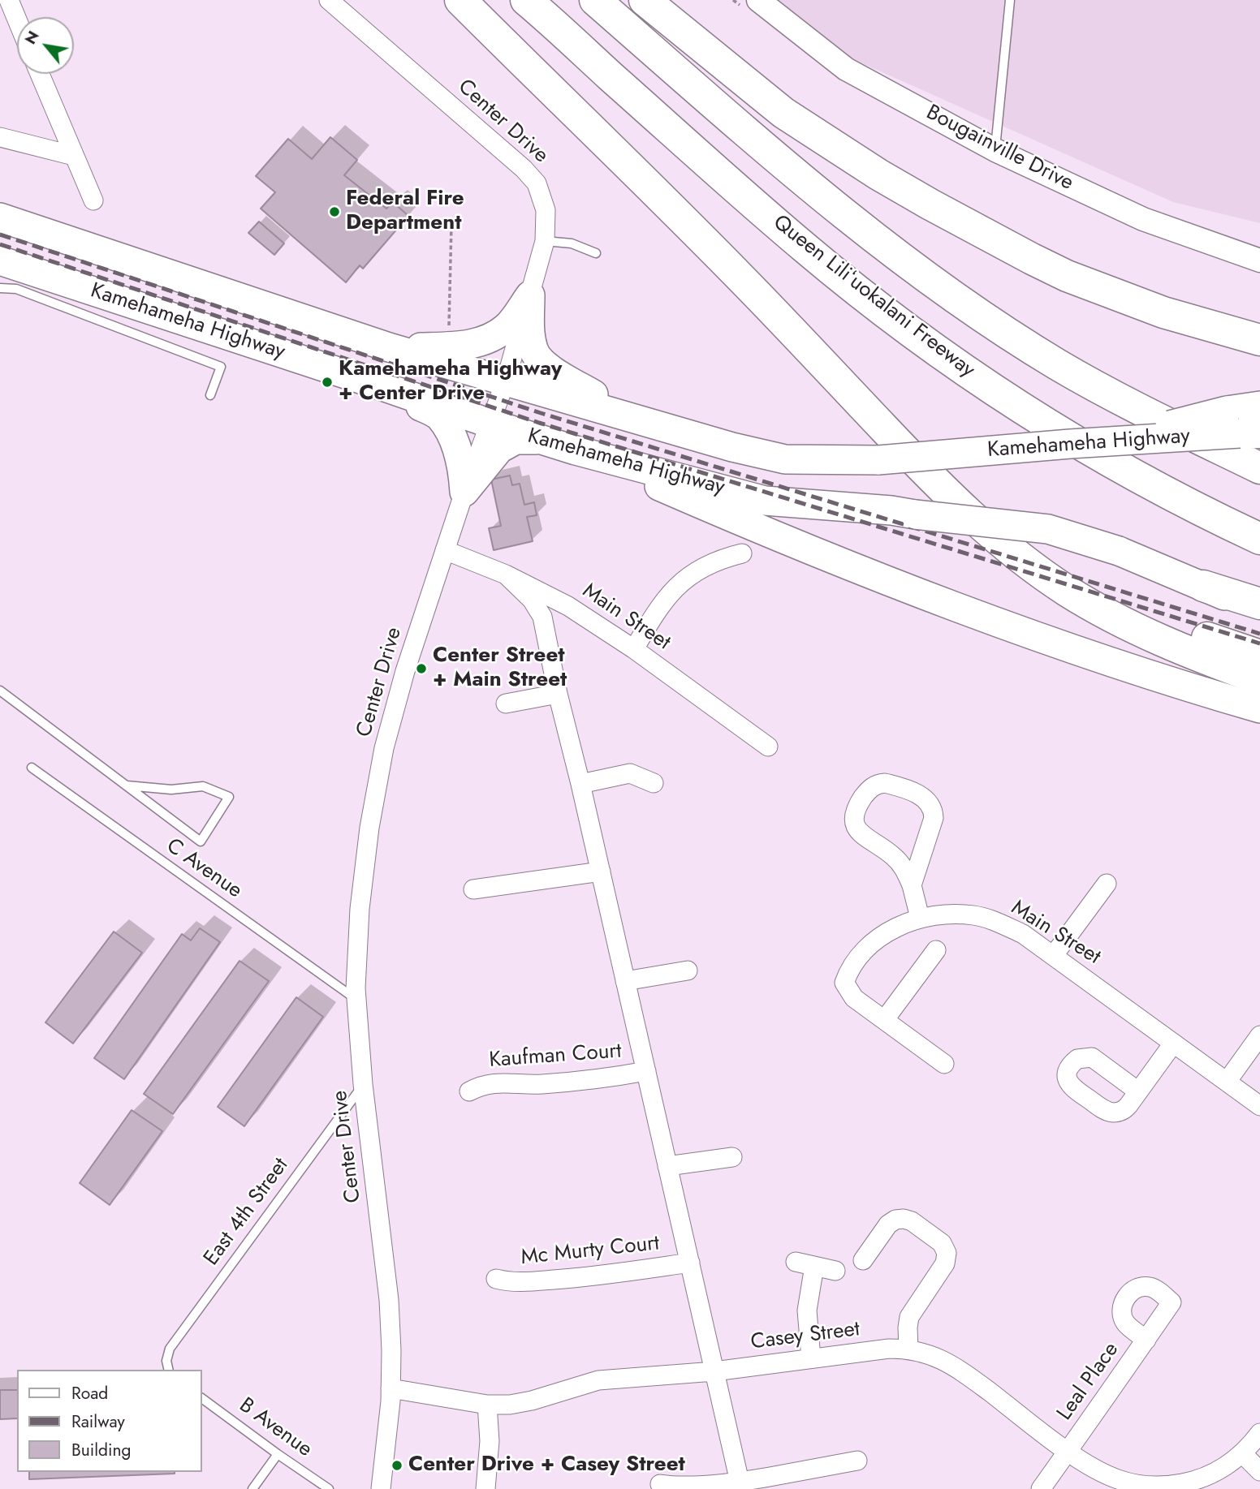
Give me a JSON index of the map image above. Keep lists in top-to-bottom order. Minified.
{"streets":{"highway":["Queen Liliʻuokalani Freeway"],"main road":["Kamehameha Highway"],"street":["Center Drive","Bougainville Drive","Main Street","Kaufman Court","Mc Murty Court","Casey Street","Leal Place"],"lane":["C Avenue","East 4th Street","B Avenue"]},"crossings":[["Center Drive","Kamehameha Highway"],["Center Drive","Main Street"],["Center Drive","C Avenue"],["Center Drive","East 4th Street"],["Center Drive","Casey Street"],["Casey Street","Leal Place"]],"places":["Federal Fire Department","Kamehameha Highway + Center Drive","Center Street + Main Street","Center Drive + Casey Street"],"legend":["Road","Railway","Building"],"north":"top left"}
